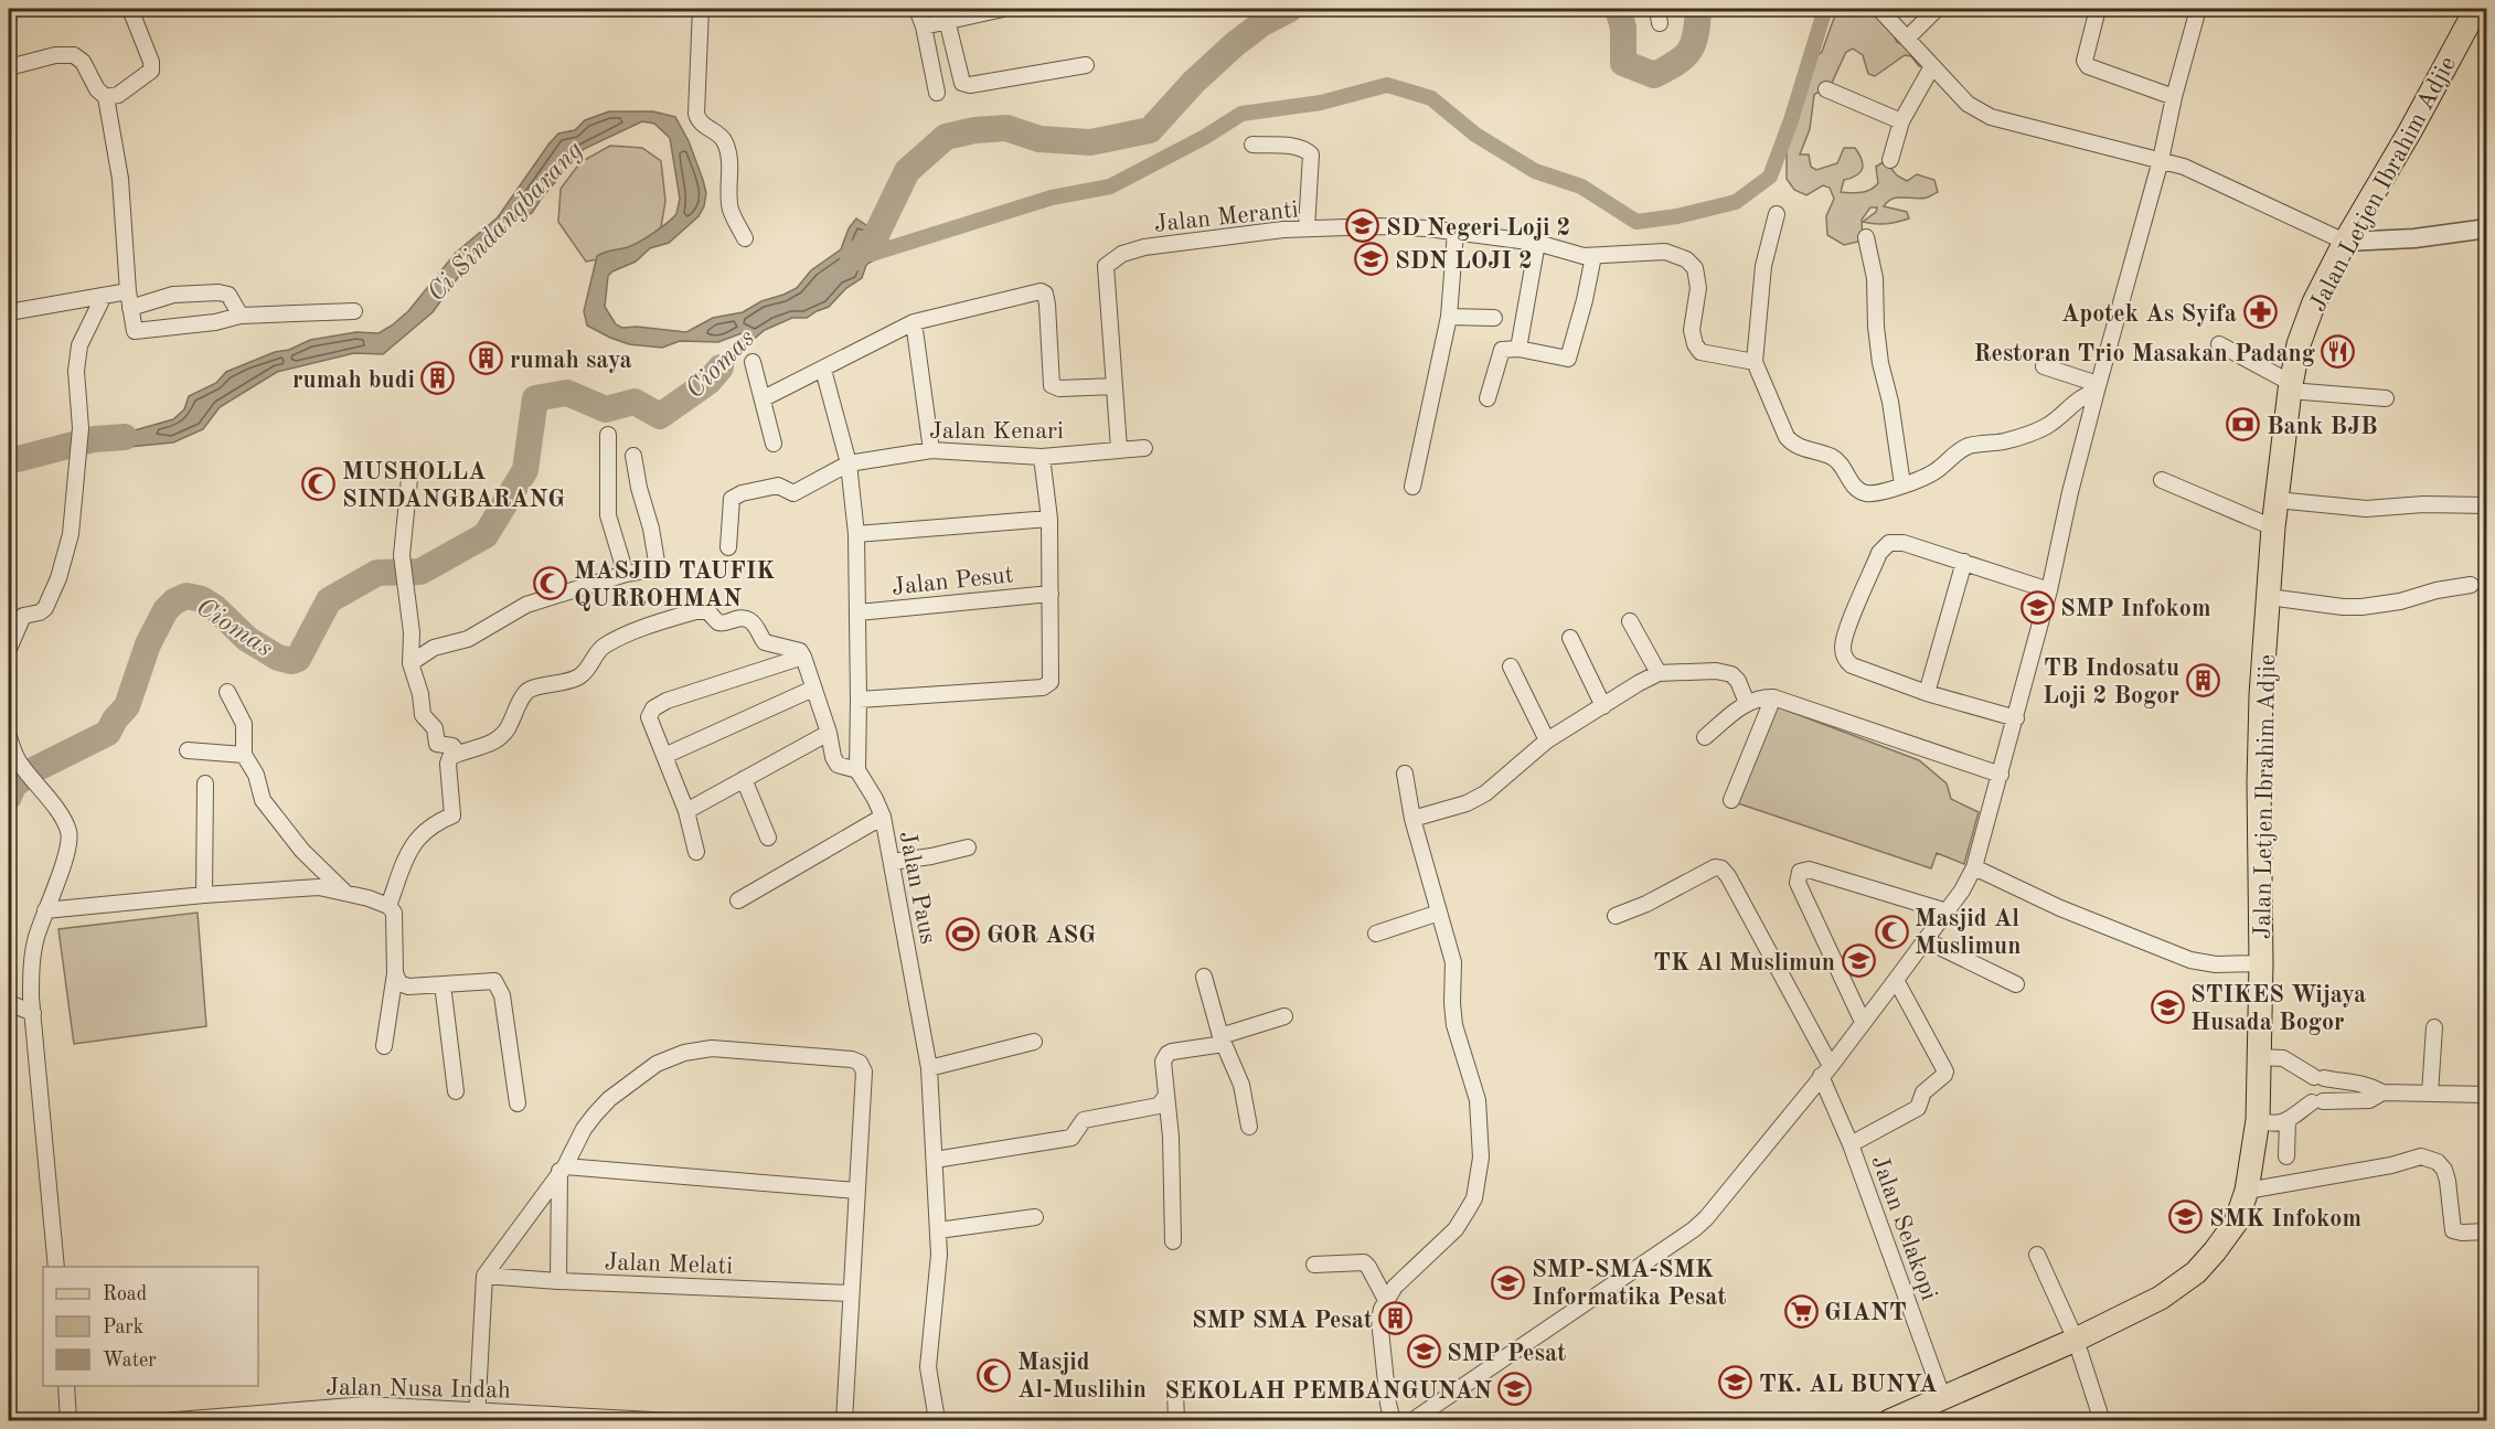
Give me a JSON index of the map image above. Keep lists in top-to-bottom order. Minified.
{"streets":{"main road":["Jalan Letjen Ibrahim Adjie"],"street":["Jalan Meranti","Jalan Kenari","Jalan Pesut","Jalan Paus","Jalan Selakopi","Jalan Melati","Jalan Nusa Indah"]},"crossings":[["Jalan Letjen Ibrahim Adjie","Jalan Selakopi"],["Jalan Meranti","Jalan Kenari"]],"water":["Ci Sindangbarang","Ciomas"],"places":{"school or university":["SD Negeri Loji 2","SDN LOJI 2","SMP Infokom","TK Al Muslimun","STIKES Wijaya Husada Bogor","SMK Infokom","SMP-SMA-SMK Informatika Pesat","SMP Pesat","TK. AL BUNYA","SEKOLAH PEMBANGUNAN"],"pharmacy":["Apotek As Syifa"],"restaurant":["Restoran Trio Masakan Padang"],"building":["rumah saya","rumah budi","TB Indosatu Loji 2 Bogor","SMP SMA Pesat"],"bank":["Bank BJB"],"mosque":["MUSHOLLA SINDANGBARANG","MASJID TAUFIK QURROHMAN","Masjid Al Muslimun","Masjid Al-Muslihin"],"sports":["GOR ASG"],"supermarket":["GIANT"]},"legend":["Road","Park","Water"]}
